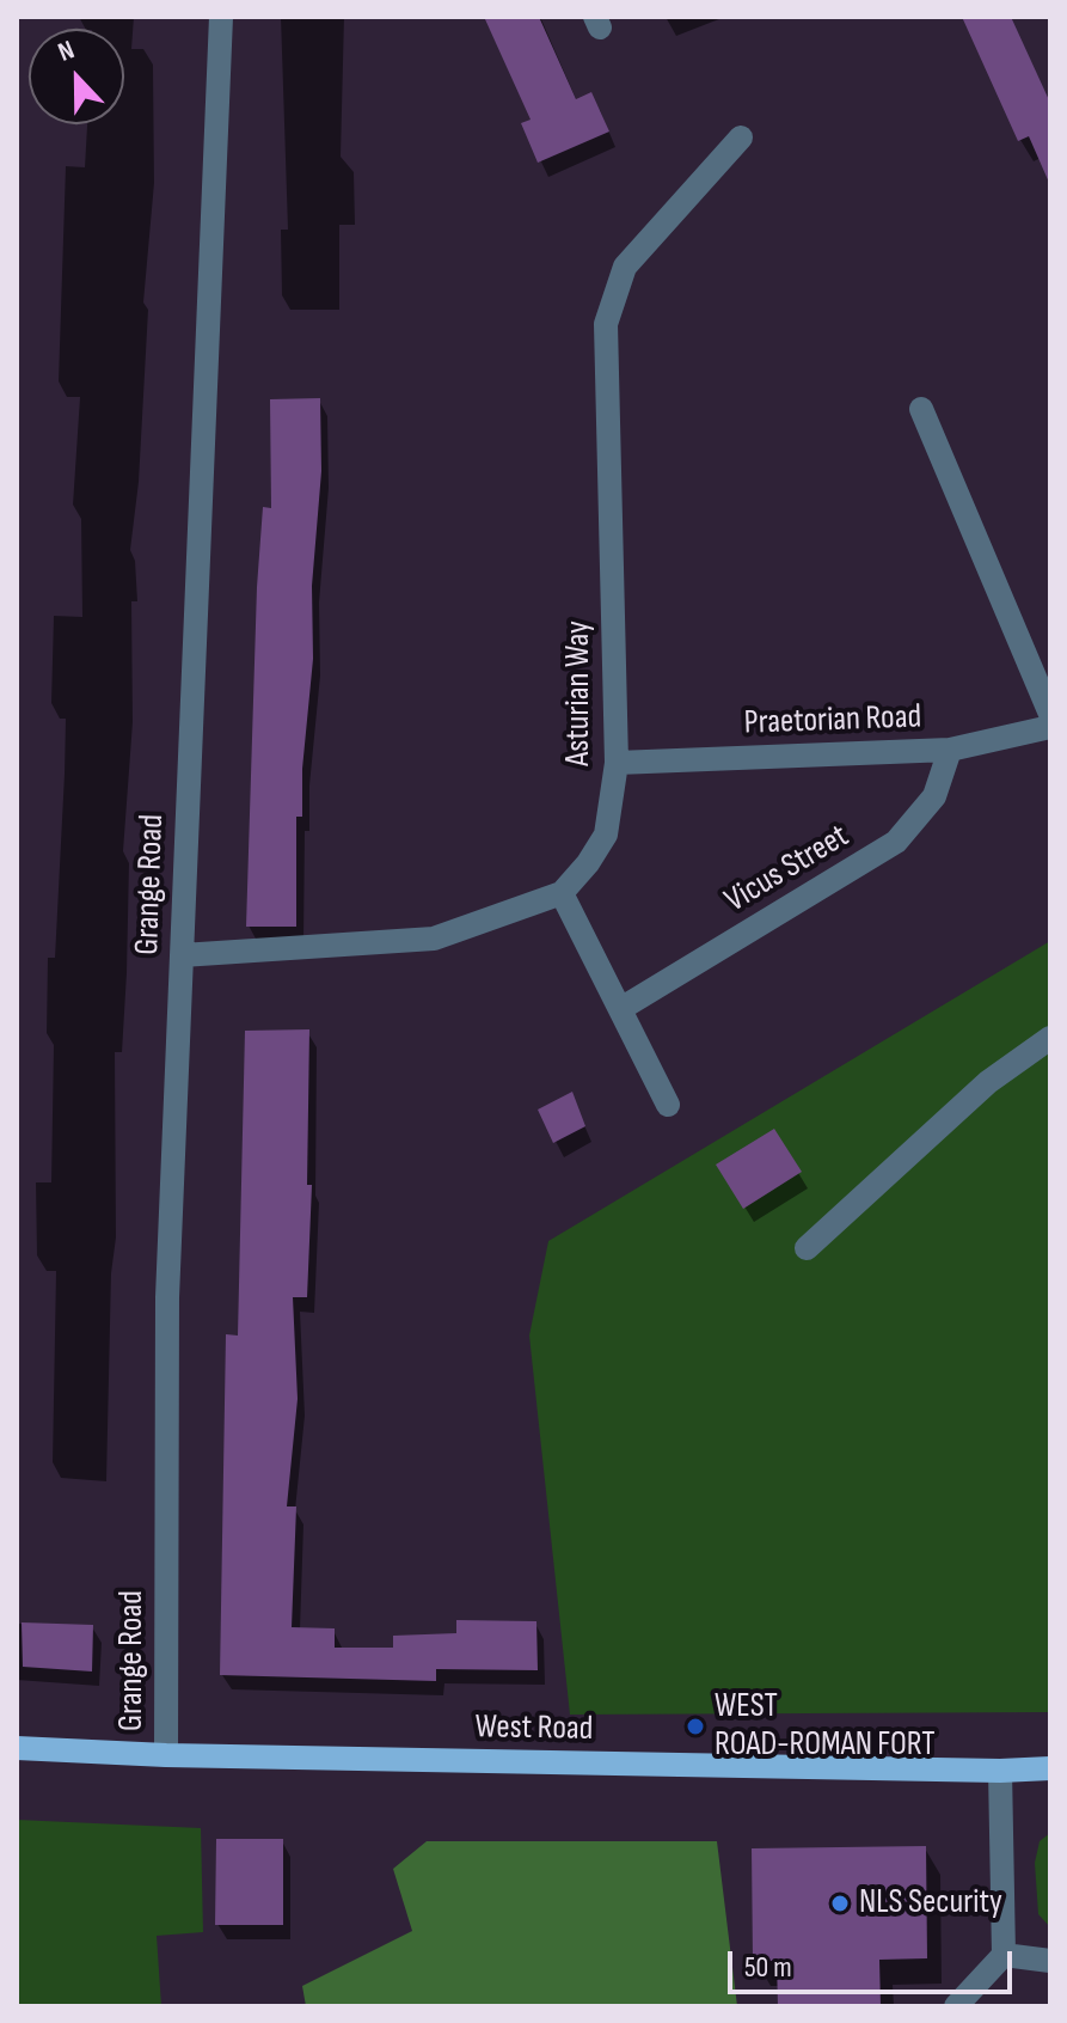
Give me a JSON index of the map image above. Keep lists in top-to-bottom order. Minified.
{"streets":{"main road":["West Road"],"street":["Asturian Way","Praetorian Road","Vicus Street","Grange Road"]},"crossings":[["Asturian Way","Praetorian Road"],["Praetorian Road","Vicus Street"],["Grange Road","West Road"]],"places":["WEST ROAD-ROMAN FORT","NLS Security"],"scale_bar":"50 m","north":"top"}
